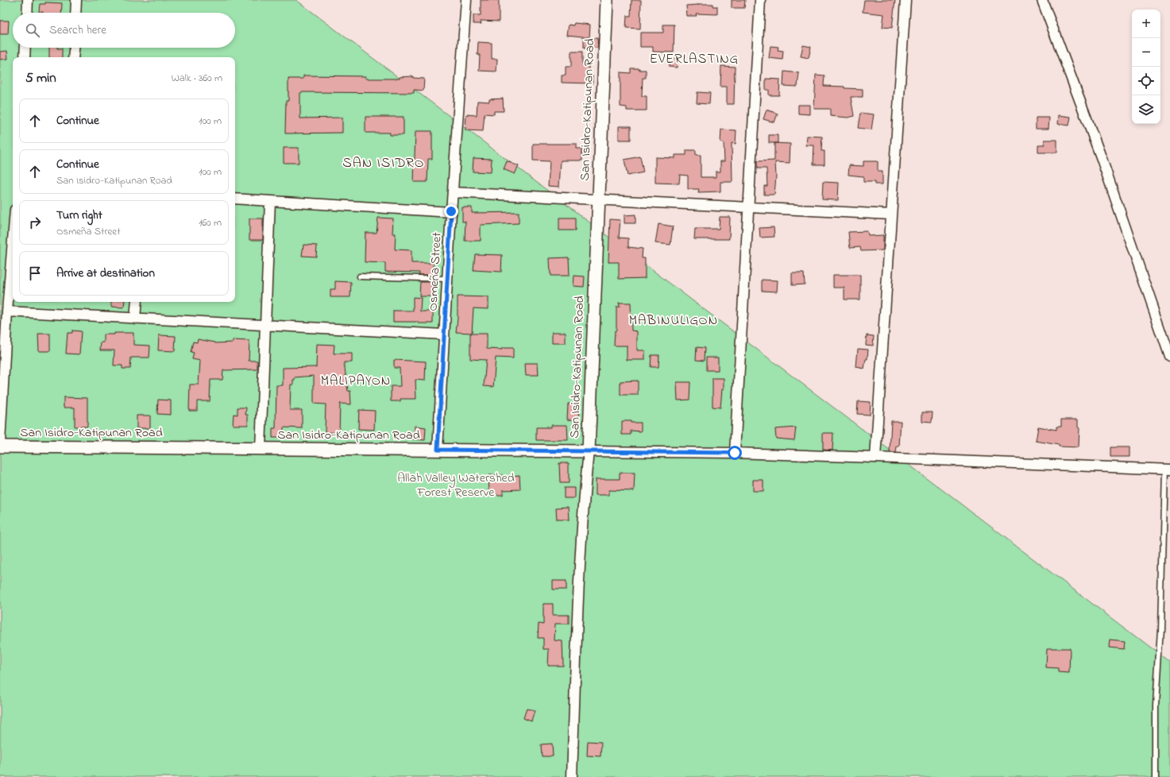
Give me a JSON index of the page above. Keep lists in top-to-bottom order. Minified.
{"streets":{"street":["San Isidro-Katipunan Road","Osmeña Street"]},"crossings":[["San Isidro-Katipunan Road","Osmeña Street"]],"districts":["EVERLASTING","SAN ISIDRO","MABINULIGON","MALIPAYON"],"parks":["Allah Valley Watershed Forest Reserve"],"page":{"map_buttons":["+","−"],"search":"Search here","heading":["5 min","Walk · 360 m"],"list":[["Continue","100 m"],["Continue","San Isidro-Katipunan Road","100 m"],["Turn right","Osmeña Street","160 m"],"Arrive at destination"]}}
